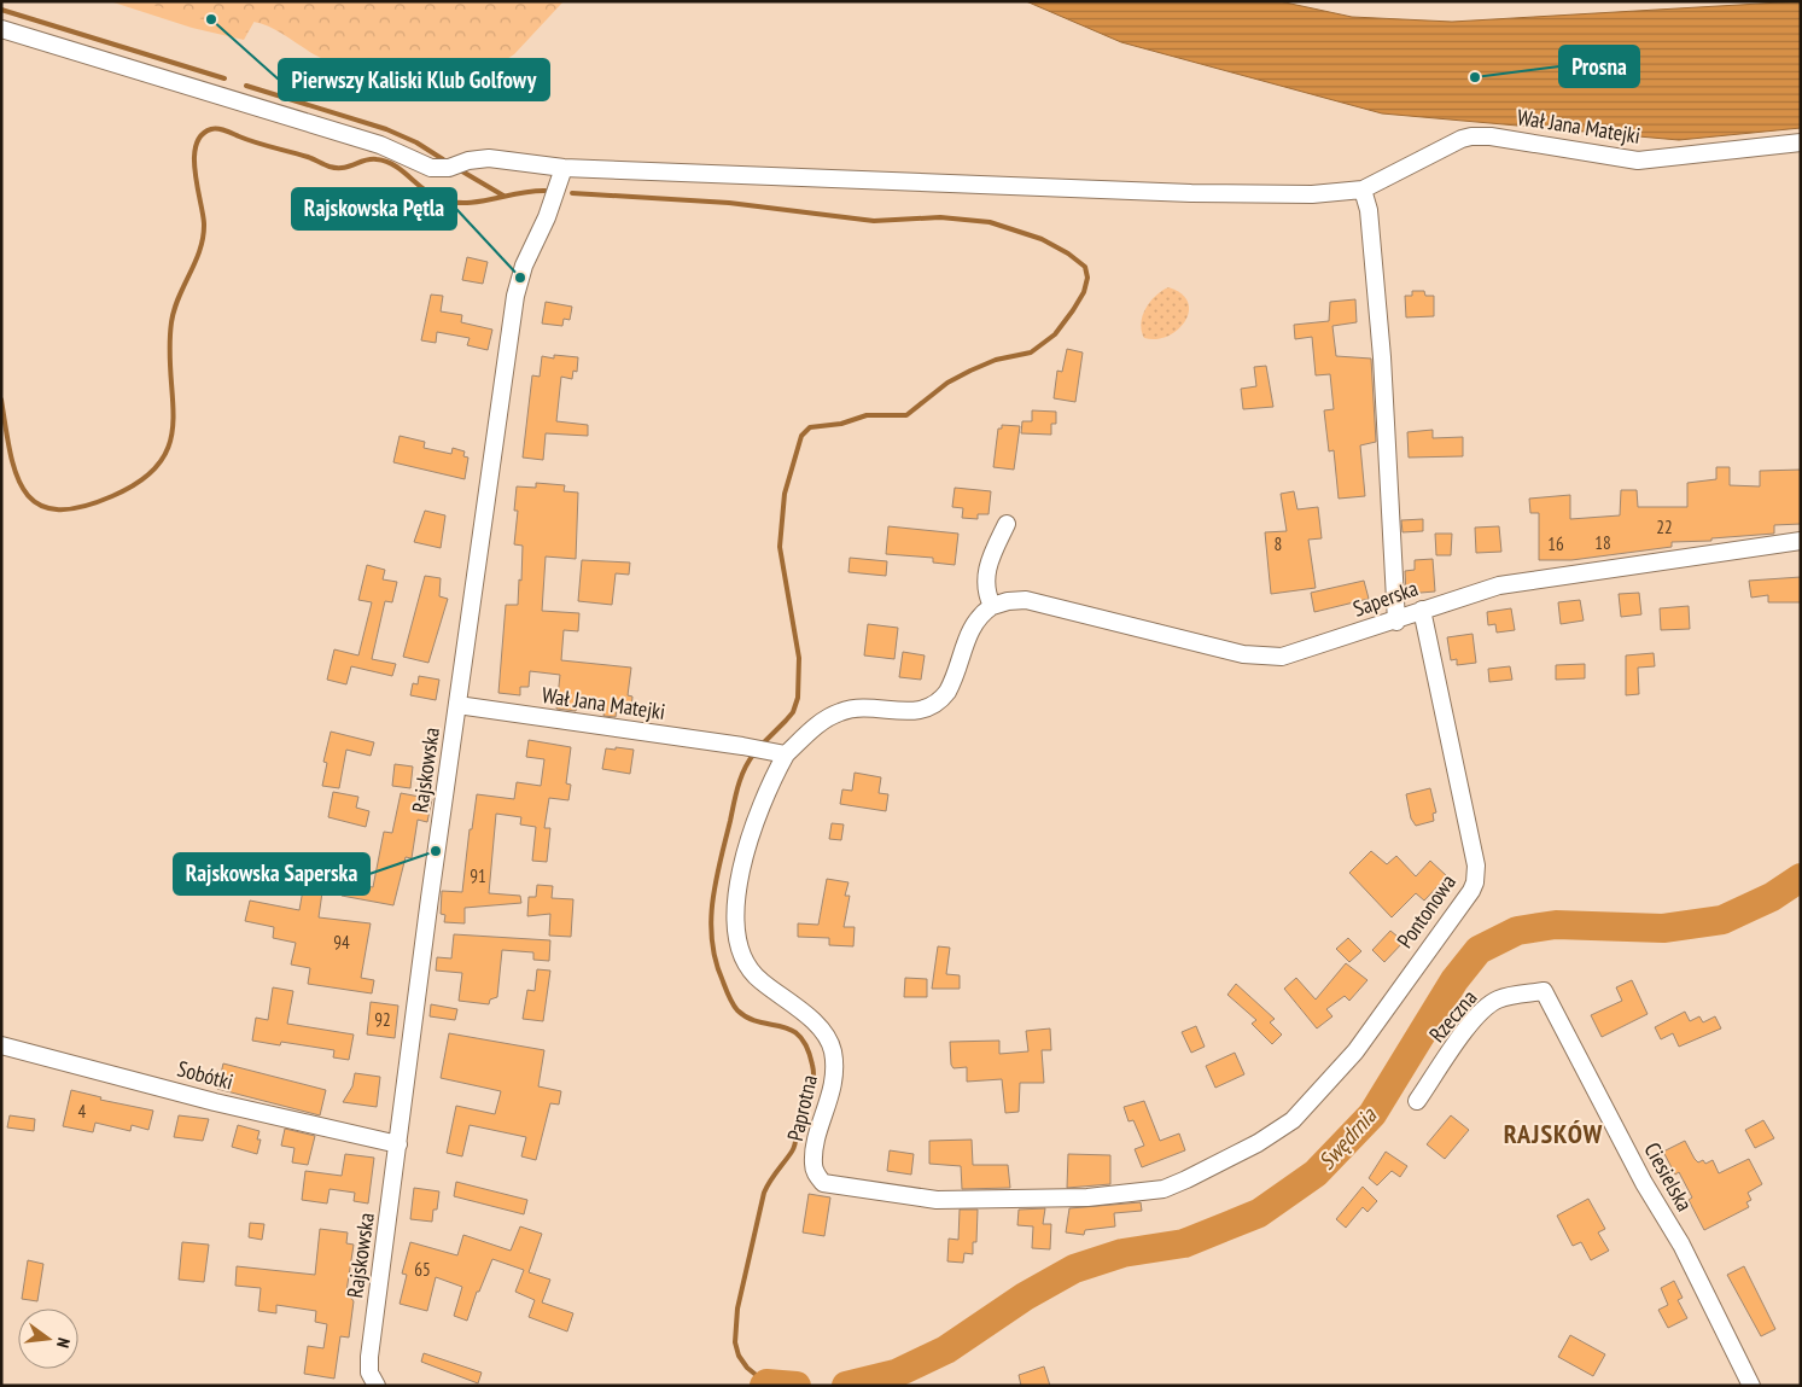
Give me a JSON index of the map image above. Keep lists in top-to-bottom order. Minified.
{"streets":{"street":["Wał Jana Matejki","Saperska","Rajskowska","Pontonowa","Rzeczna","Sobótki","Paprotna","Ciesielska"]},"crossings":[["Wał Jana Matejki","Rajskowska"],["Wał Jana Matejki","Paprotna"],["Saperska","Pontonowa"],["Rajskowska","Sobótki"],["Pontonowa","Paprotna"],["Rzeczna","Ciesielska"]],"districts":["RAJSKÓW"],"water":["Swędrnia"],"places":["Pierwszy Kaliski Klub Golfowy","Prosna","Rajskowska Pętla","Rajskowska Saperska"],"house_numbers":["22","18","8","16","91","94","92","4","65"],"north":"right"}
